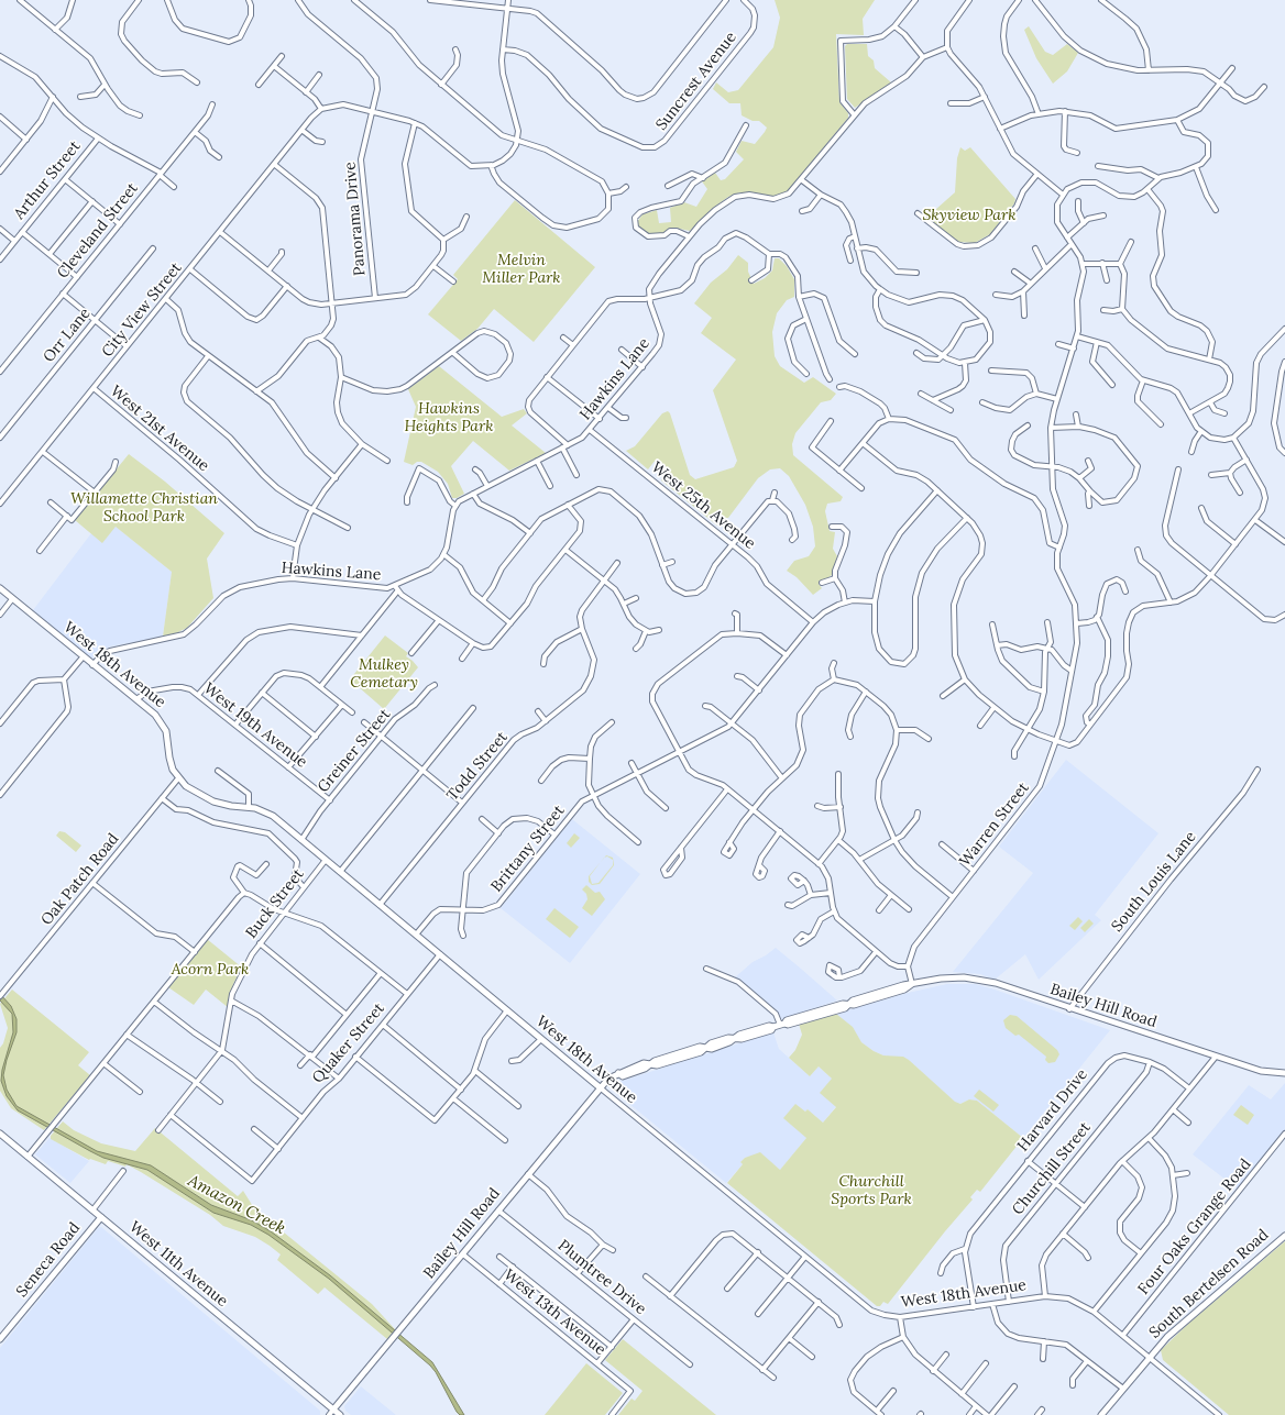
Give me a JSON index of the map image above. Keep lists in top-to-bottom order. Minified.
{"streets":{"main road":["West 18th Avenue","Bailey Hill Road","Seneca Road","West 11th Avenue","South Bertelsen Road"],"street":["Suncrest Avenue","Arthur Street","Panorama Drive","Cleveland Street","City View Street","Orr Lane","Hawkins Lane","West 21st Avenue","West 25th Avenue","West 19th Avenue","Greiner Street","Todd Street","Warren Street","Brittany Street","Oak Patch Road","South Louis Lane","Buck Street","Quaker Street","Harvard Drive","Churchill Street","Four Oaks Grange Road","Plumtree Drive","West 13th Avenue"]},"crossings":[["City View Street","West 21st Avenue"],["Hawkins Lane","West 25th Avenue"],["Hawkins Lane","West 18th Avenue"],["West 25th Avenue","Brittany Street"],["West 18th Avenue","West 19th Avenue"],["West 18th Avenue","Greiner Street"],["West 18th Avenue","Todd Street"],["West 18th Avenue","Brittany Street"],["West 18th Avenue","Oak Patch Road"],["West 18th Avenue","Buck Street"],["West 18th Avenue","Bailey Hill Road"],["West 18th Avenue","Quaker Street"],["West 18th Avenue","Harvard Drive"],["West 18th Avenue","Churchill Street"],["West 18th Avenue","Four Oaks Grange Road"],["West 18th Avenue","South Bertelsen Road"],["West 19th Avenue","Greiner Street"],["South Louis Lane","Bailey Hill Road"],["Buck Street","Quaker Street"],["Bailey Hill Road","West 11th Avenue"],["Bailey Hill Road","Plumtree Drive"],["Bailey Hill Road","West 13th Avenue"],["Harvard Drive","Churchill Street"],["Seneca Road","West 11th Avenue"]],"water":["Amazon Creek"],"parks":["Skyview Park","Melvin Miller Park","Hawkins Heights Park","Willamette Christian School Park","Mulkey Cemetary","Acorn Park","Churchill Sports Park"]}
